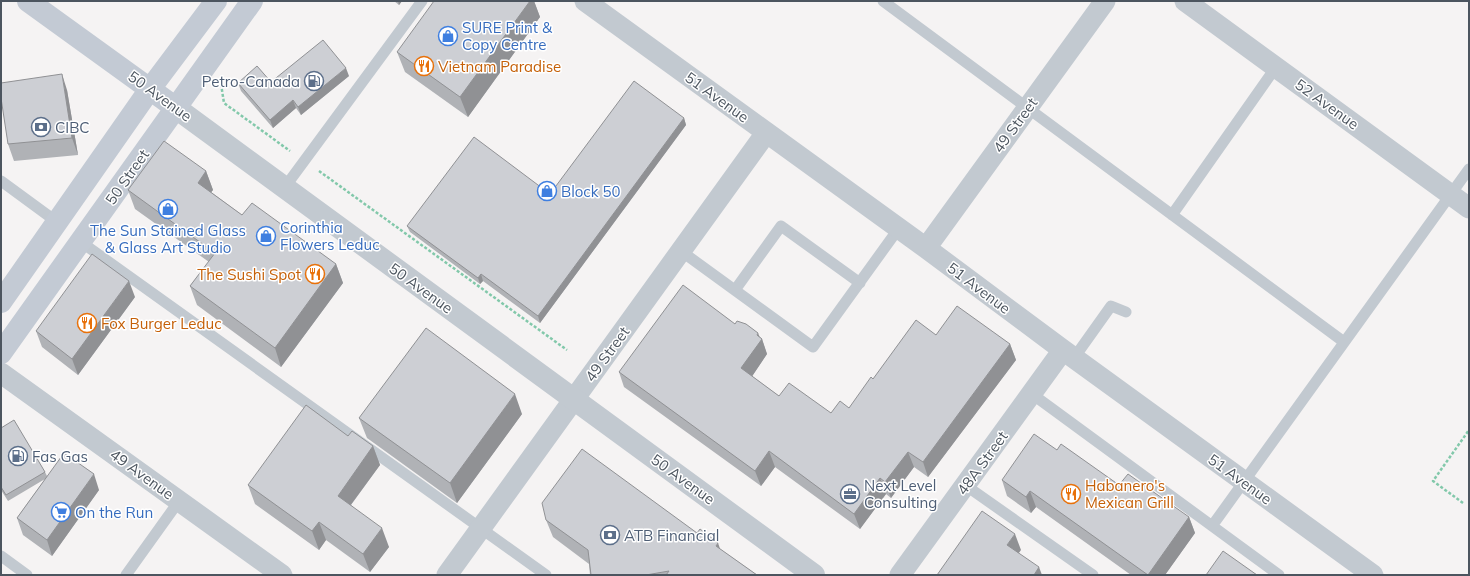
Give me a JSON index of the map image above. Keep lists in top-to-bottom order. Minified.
{"streets":{"main road":["50 Avenue","50 Street"],"street":["51 Avenue","52 Avenue","49 Street","48A Street","49 Avenue"]},"crossings":[["50 Avenue","49 Street"],["50 Avenue","50 Street"],["51 Avenue","49 Street"],["51 Avenue","48A Street"]],"places":{"shop":["SURE Print & Copy Centre","Block 50","The Sun Stained Glass & Glass Art Studio","Corinthia Flowers Leduc"],"restaurant":["Vietnam Paradise","The Sushi Spot","Fox Burger Leduc","Habanero's Mexican Grill"],"fuel station":["Petro-Canada","Fas Gas"],"bank":["CIBC","ATB Financial"],"office":["Next Level Consulting"],"supermarket":["On the Run"]}}
